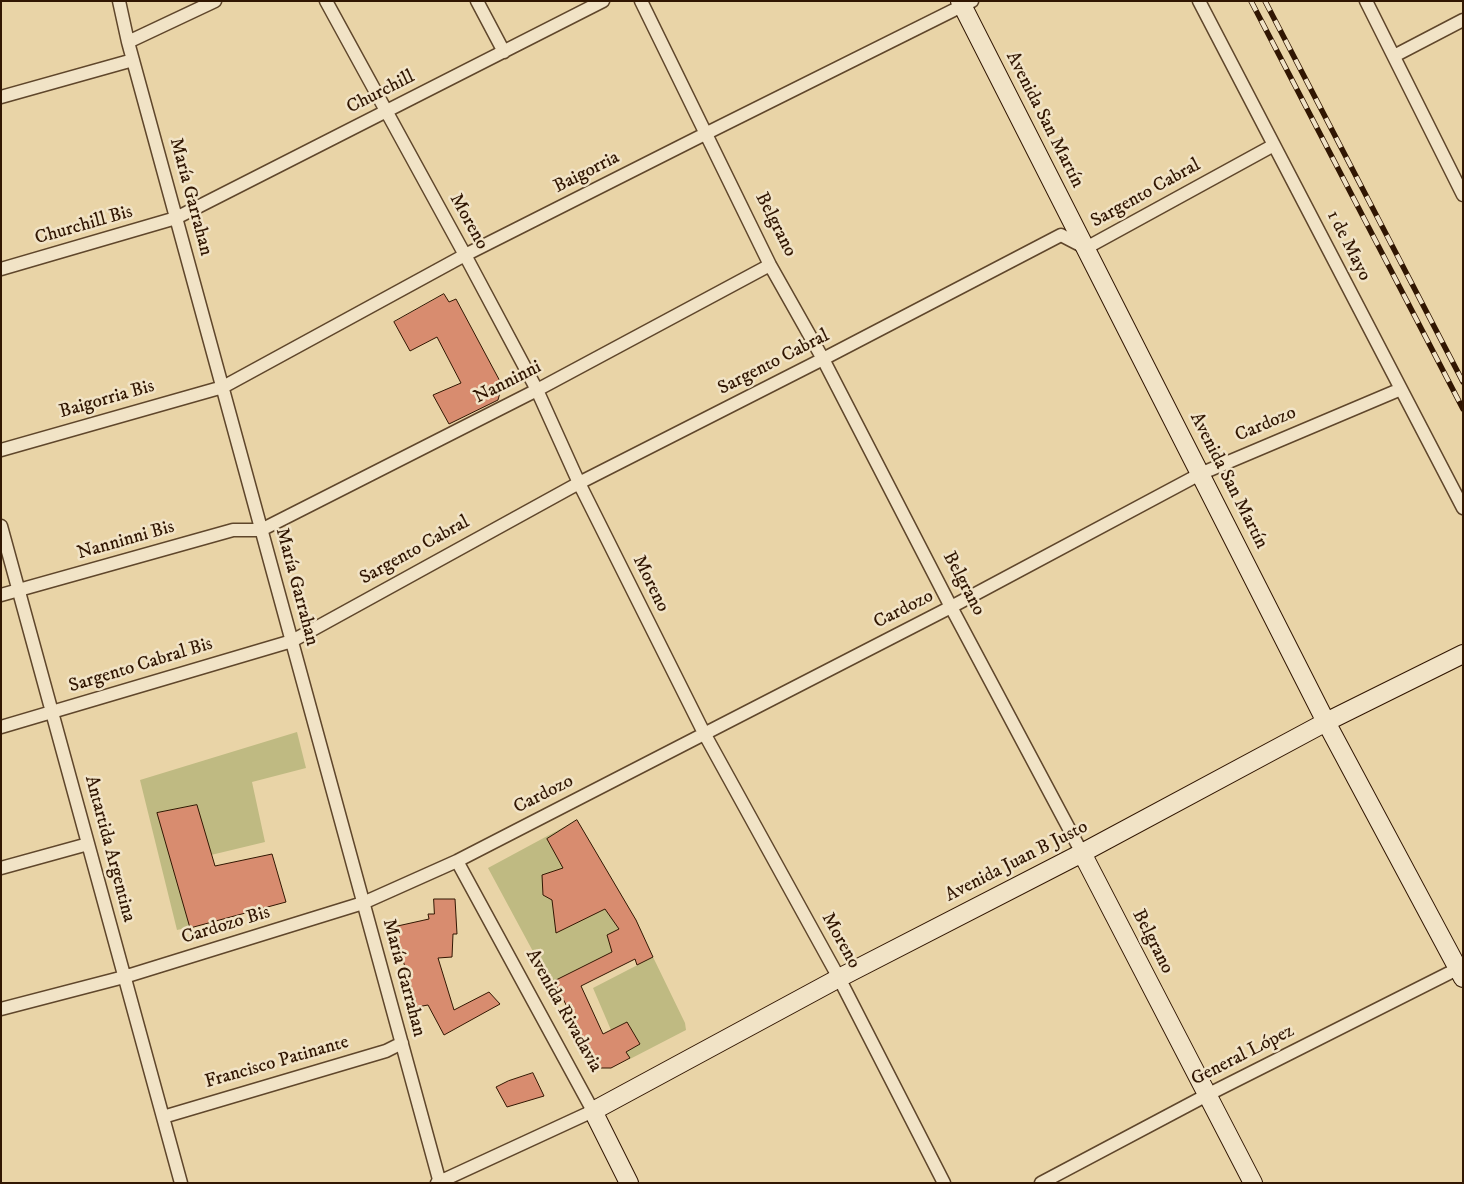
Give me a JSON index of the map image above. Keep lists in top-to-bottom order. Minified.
{"streets":{"street":["Churchill","Avenida San Martín","Baigorria","Sargento Cabral","María Garrahan","Moreno","Belgrano","Churchill Bis","1 de Mayo","Nanninni","Baigorria Bis","Cardozo","Nanninni Bis","Sargento Cabral Bis","Antartida Argentina","Avenida Juan B Justo","Cardozo Bis","Avenida Rivadavia","General López","Francisco Patinante"]},"crossings":[["Churchill","María Garrahan"],["Churchill","Moreno"],["Churchill","Churchill Bis"],["Avenida San Martín","Baigorria"],["Avenida San Martín","Sargento Cabral"],["Avenida San Martín","Cardozo"],["Avenida San Martín","Avenida Juan B Justo"],["Avenida San Martín","General López"],["Baigorria","María Garrahan"],["Baigorria","Moreno"],["Baigorria","Belgrano"],["Baigorria","Baigorria Bis"],["Sargento Cabral","María Garrahan"],["Sargento Cabral","Moreno"],["Sargento Cabral","Belgrano"],["Sargento Cabral","1 de Mayo"],["Sargento Cabral","Sargento Cabral Bis"],["María Garrahan","Churchill Bis"],["María Garrahan","Nanninni"],["María Garrahan","Baigorria Bis"],["María Garrahan","Nanninni Bis"],["María Garrahan","Sargento Cabral Bis"],["María Garrahan","Cardozo Bis"],["María Garrahan","Francisco Patinante"],["Moreno","Nanninni"],["Moreno","Cardozo"],["Moreno","Avenida Juan B Justo"],["Belgrano","Nanninni"],["Belgrano","Cardozo"],["Belgrano","Avenida Juan B Justo"],["Belgrano","General López"],["1 de Mayo","Cardozo"],["Nanninni","Nanninni Bis"],["Cardozo","Cardozo Bis"],["Cardozo","Avenida Rivadavia"],["Nanninni Bis","Antartida Argentina"],["Sargento Cabral Bis","Antartida Argentina"],["Antartida Argentina","Cardozo Bis"],["Antartida Argentina","Francisco Patinante"],["Avenida Juan B Justo","Avenida Rivadavia"],["Cardozo Bis","Avenida Rivadavia"]]}
